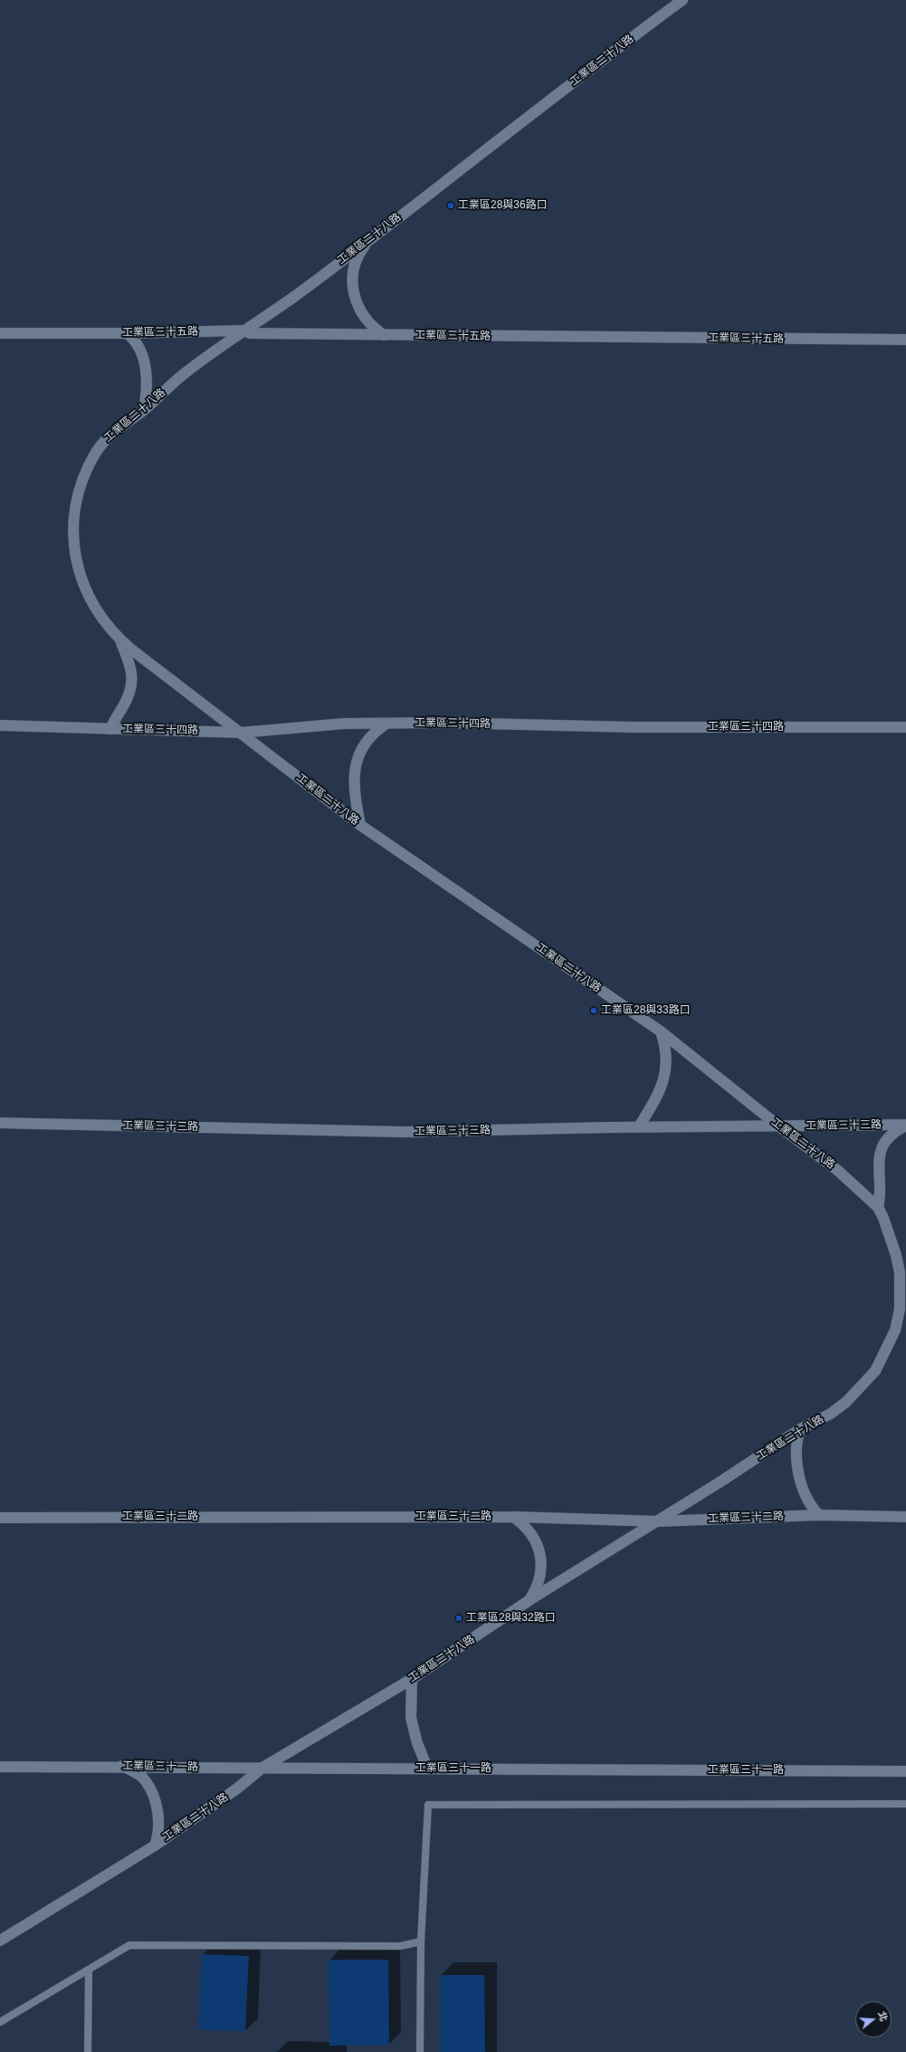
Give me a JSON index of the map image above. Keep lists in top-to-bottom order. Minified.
{"streets":{"street":["工業區二十八路","工業區三十五路","工業區三十四路","工業區三十三路","工業區三十二路","工業區三十一路"]},"crossings":[["工業區二十八路","工業區三十五路"],["工業區二十八路","工業區三十四路"],["工業區二十八路","工業區三十三路"],["工業區二十八路","工業區三十二路"],["工業區二十八路","工業區三十一路"]],"places":["工業區28與36路口","工業區28與33路口","工業區28與32路口"],"north":"right"}
